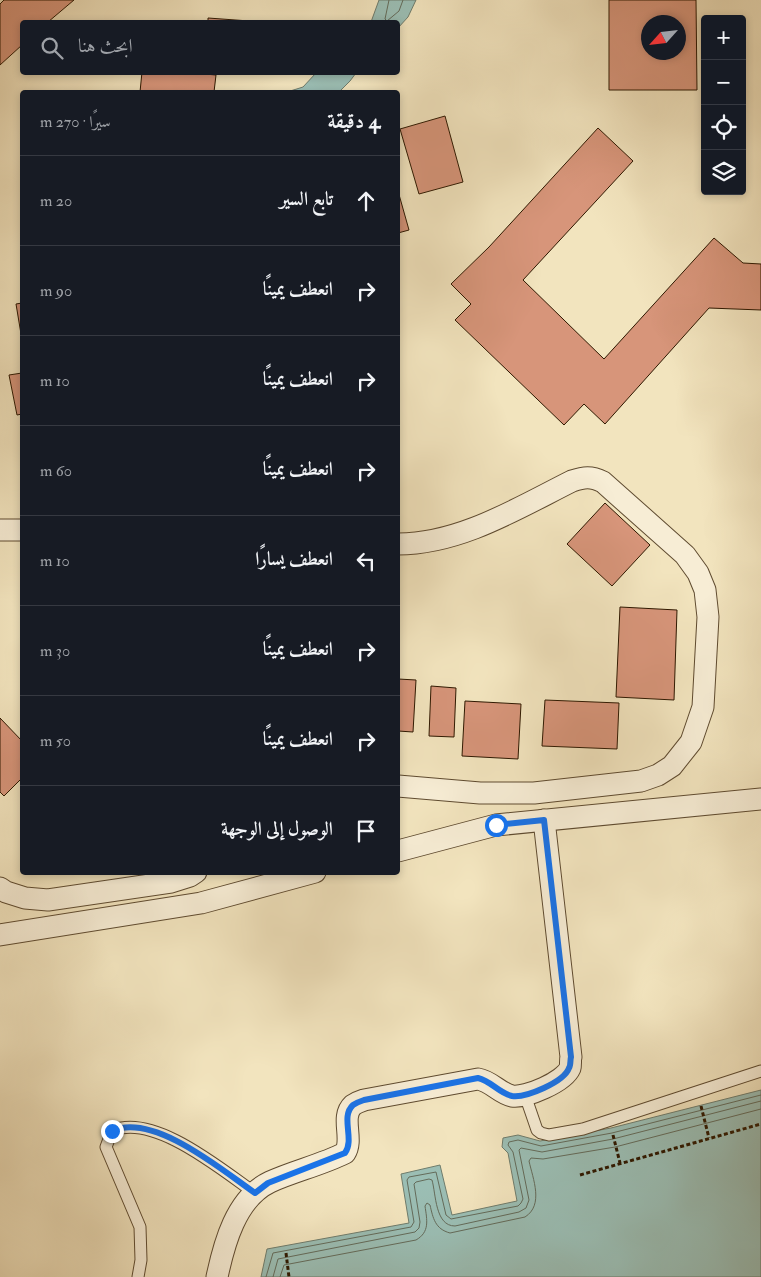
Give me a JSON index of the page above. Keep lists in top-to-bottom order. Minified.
{"north":"bottom left","page":{"map_buttons":["+","−"],"search":"ابحث هنا","heading":["4 دقيقة","سيرًا · 270 m"],"list":[["تابع السير","20 m"],["انعطف يمينًا","90 m"],["انعطف يمينًا","10 m"],["انعطف يمينًا","60 m"],["انعطف يسارًا","10 m"],["انعطف يمينًا","30 m"],["انعطف يمينًا","50 m"],"الوصول إلى الوجهة"]}}
